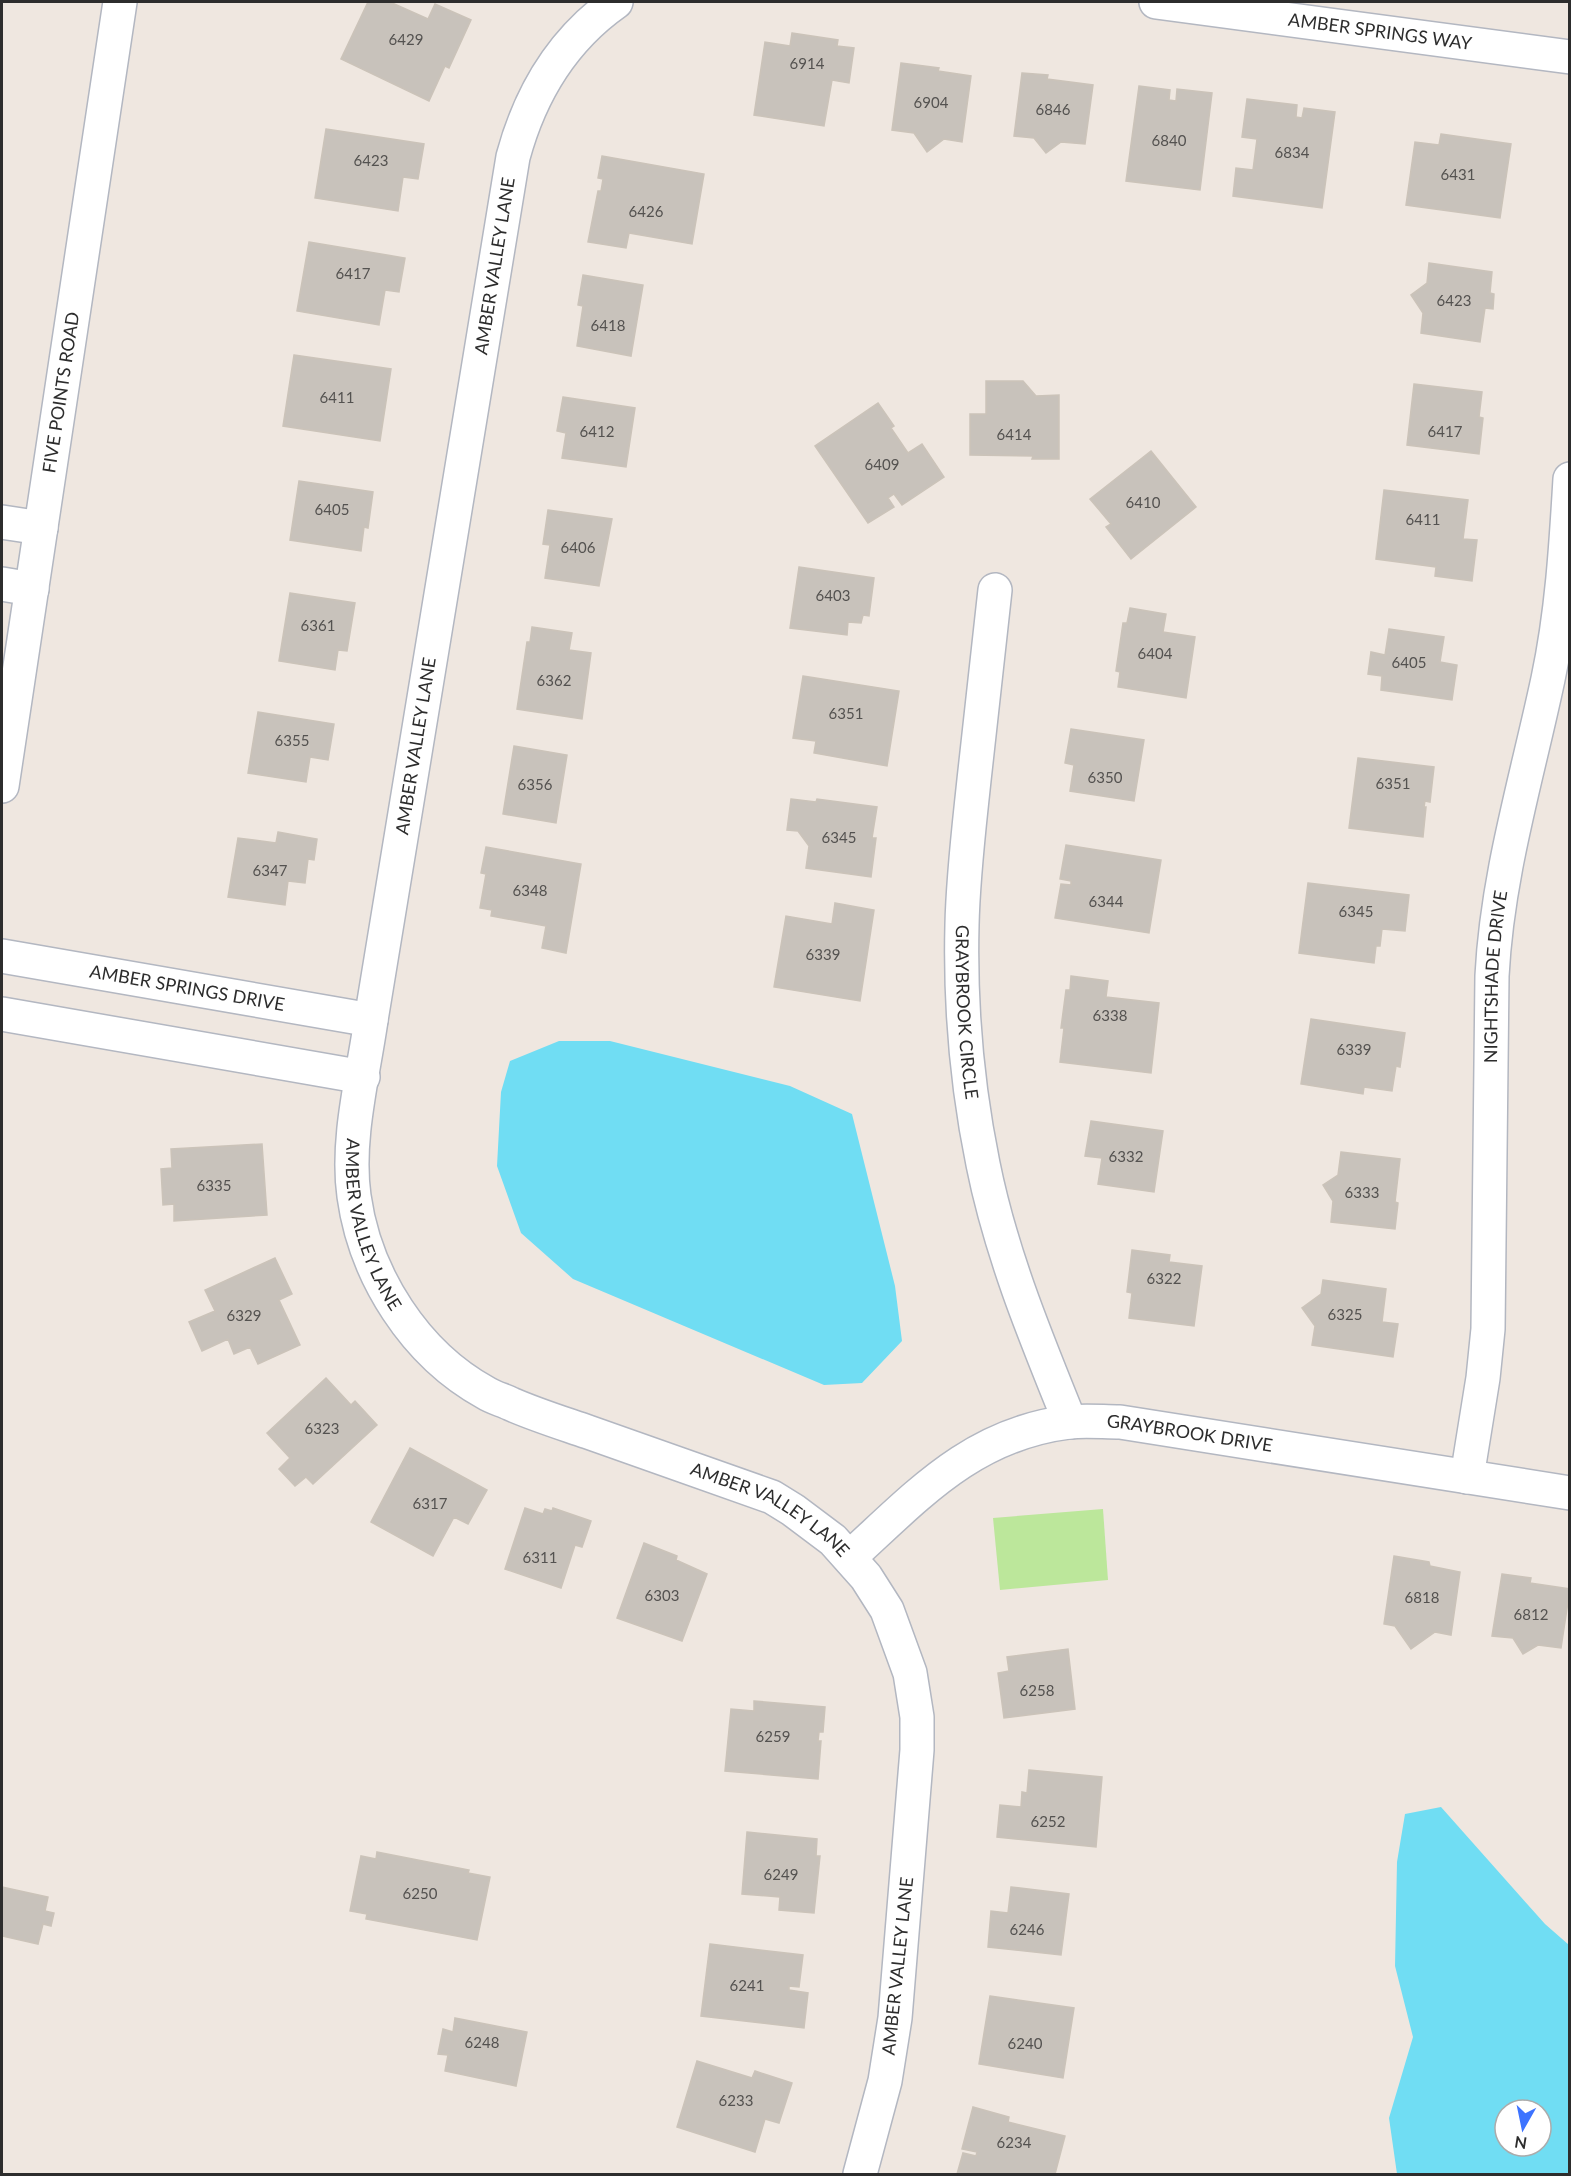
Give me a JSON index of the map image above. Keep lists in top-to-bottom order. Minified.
{"streets":{"street":["AMBER SPRINGS WAY","AMBER VALLEY LANE","FIVE POINTS ROAD","NIGHTSHADE DRIVE","AMBER SPRINGS DRIVE","GRAYBROOK CIRCLE","GRAYBROOK DRIVE"]},"crossings":[["AMBER VALLEY LANE","AMBER SPRINGS DRIVE"],["AMBER VALLEY LANE","GRAYBROOK DRIVE"],["NIGHTSHADE DRIVE","GRAYBROOK DRIVE"],["GRAYBROOK CIRCLE","GRAYBROOK DRIVE"]],"house_numbers":["6429","6914","6904","6846","6840","6834","6423","6431","6426","6417","6423","6418","6411","6412","6417","6414","6409","6410","6405","6411","6406","6403","6361","6404","6405","6362","6351","6355","6350","6351","6356","6345","6347","6348","6344","6345","6339","6338","6339","6332","6335","6333","6322","6325","6329","6323","6317","6311","6303","6818","6812","6258","6259","6252","6249","6250","6246","6241","6248","6240","6233","6234"],"north":"bottom"}
